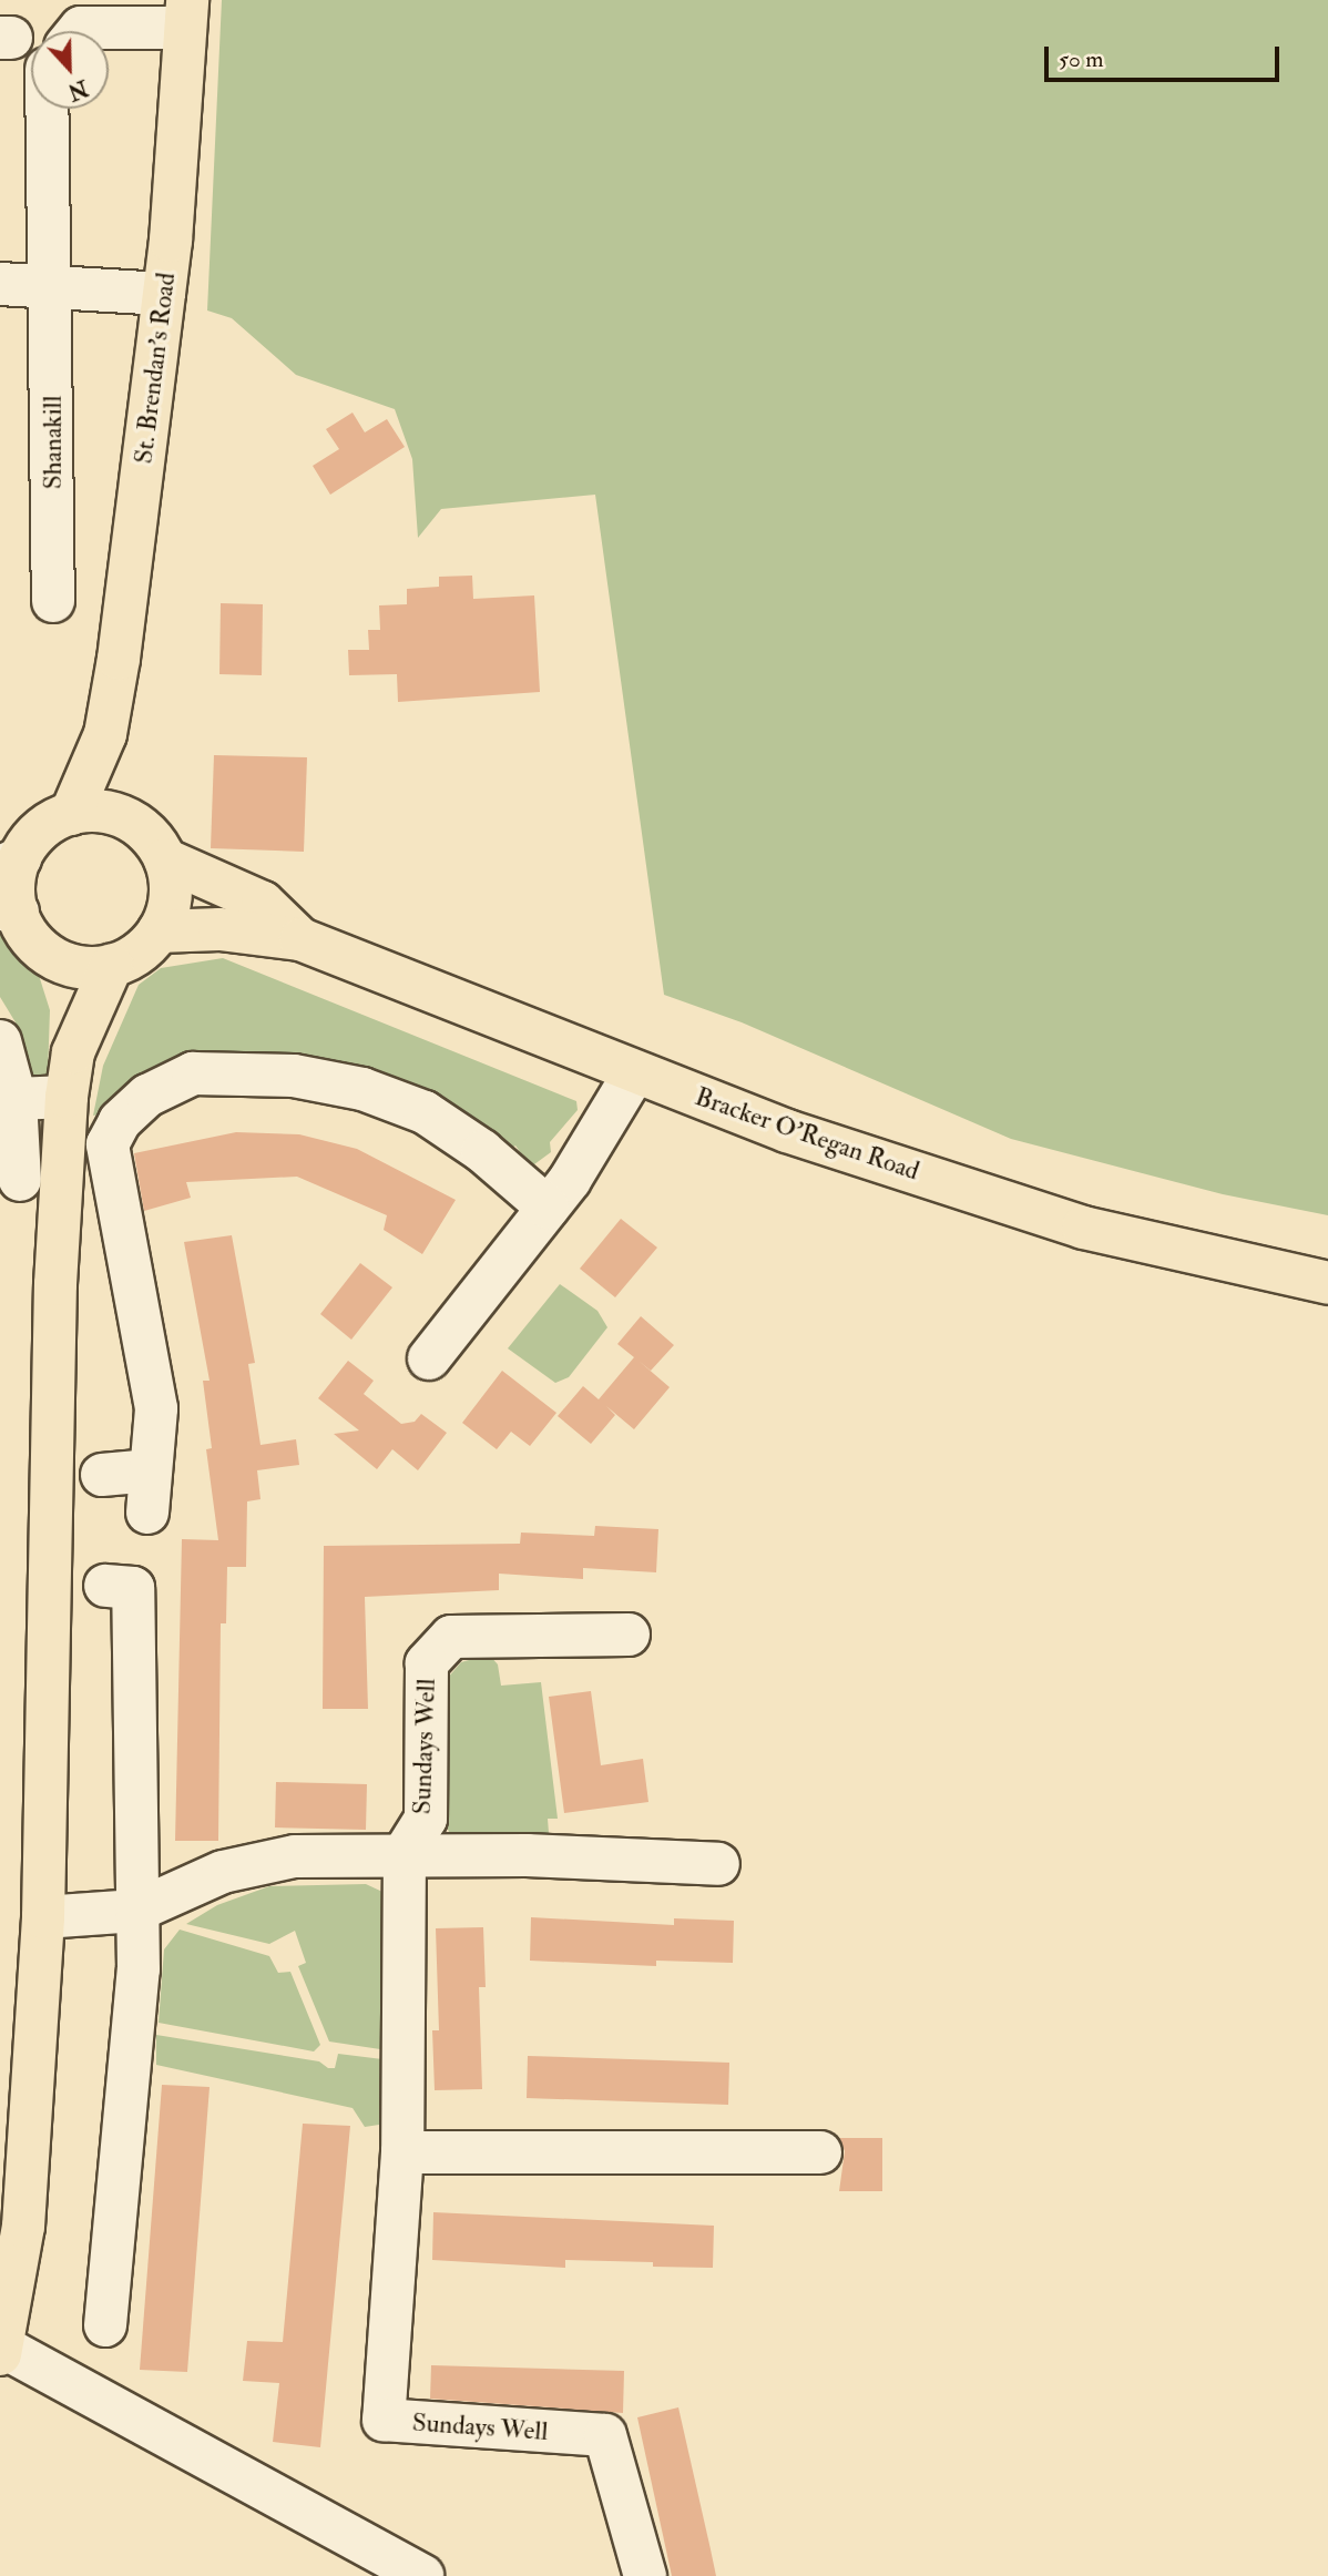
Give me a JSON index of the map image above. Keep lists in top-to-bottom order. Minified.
{"streets":{"main road":["St. Brendan's Road","Bracker O'Regan Road"],"street":["Shanakill","Sundays Well"]},"scale_bar":"50 m","north":"bottom"}
